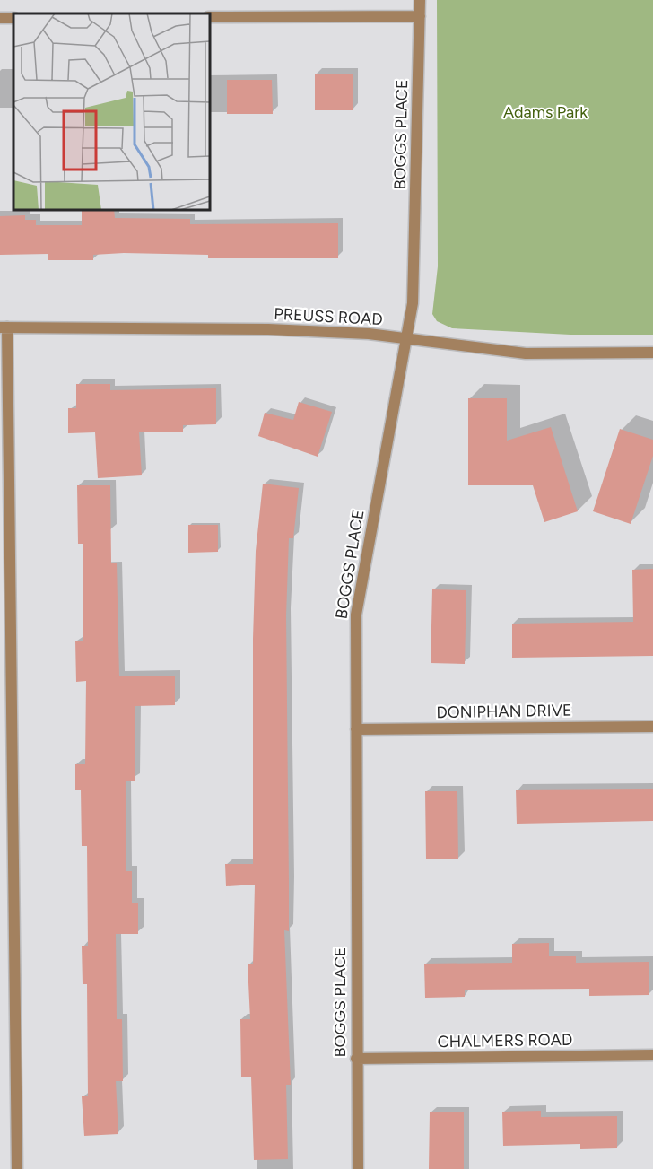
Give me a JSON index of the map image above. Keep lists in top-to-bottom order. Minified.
{"streets":{"street":["BOGGS PLACE","PREUSS ROAD","DONIPHAN DRIVE","CHALMERS ROAD"]},"crossings":[["BOGGS PLACE","PREUSS ROAD"],["BOGGS PLACE","DONIPHAN DRIVE"],["BOGGS PLACE","CHALMERS ROAD"]],"parks":["Adams Park"]}
